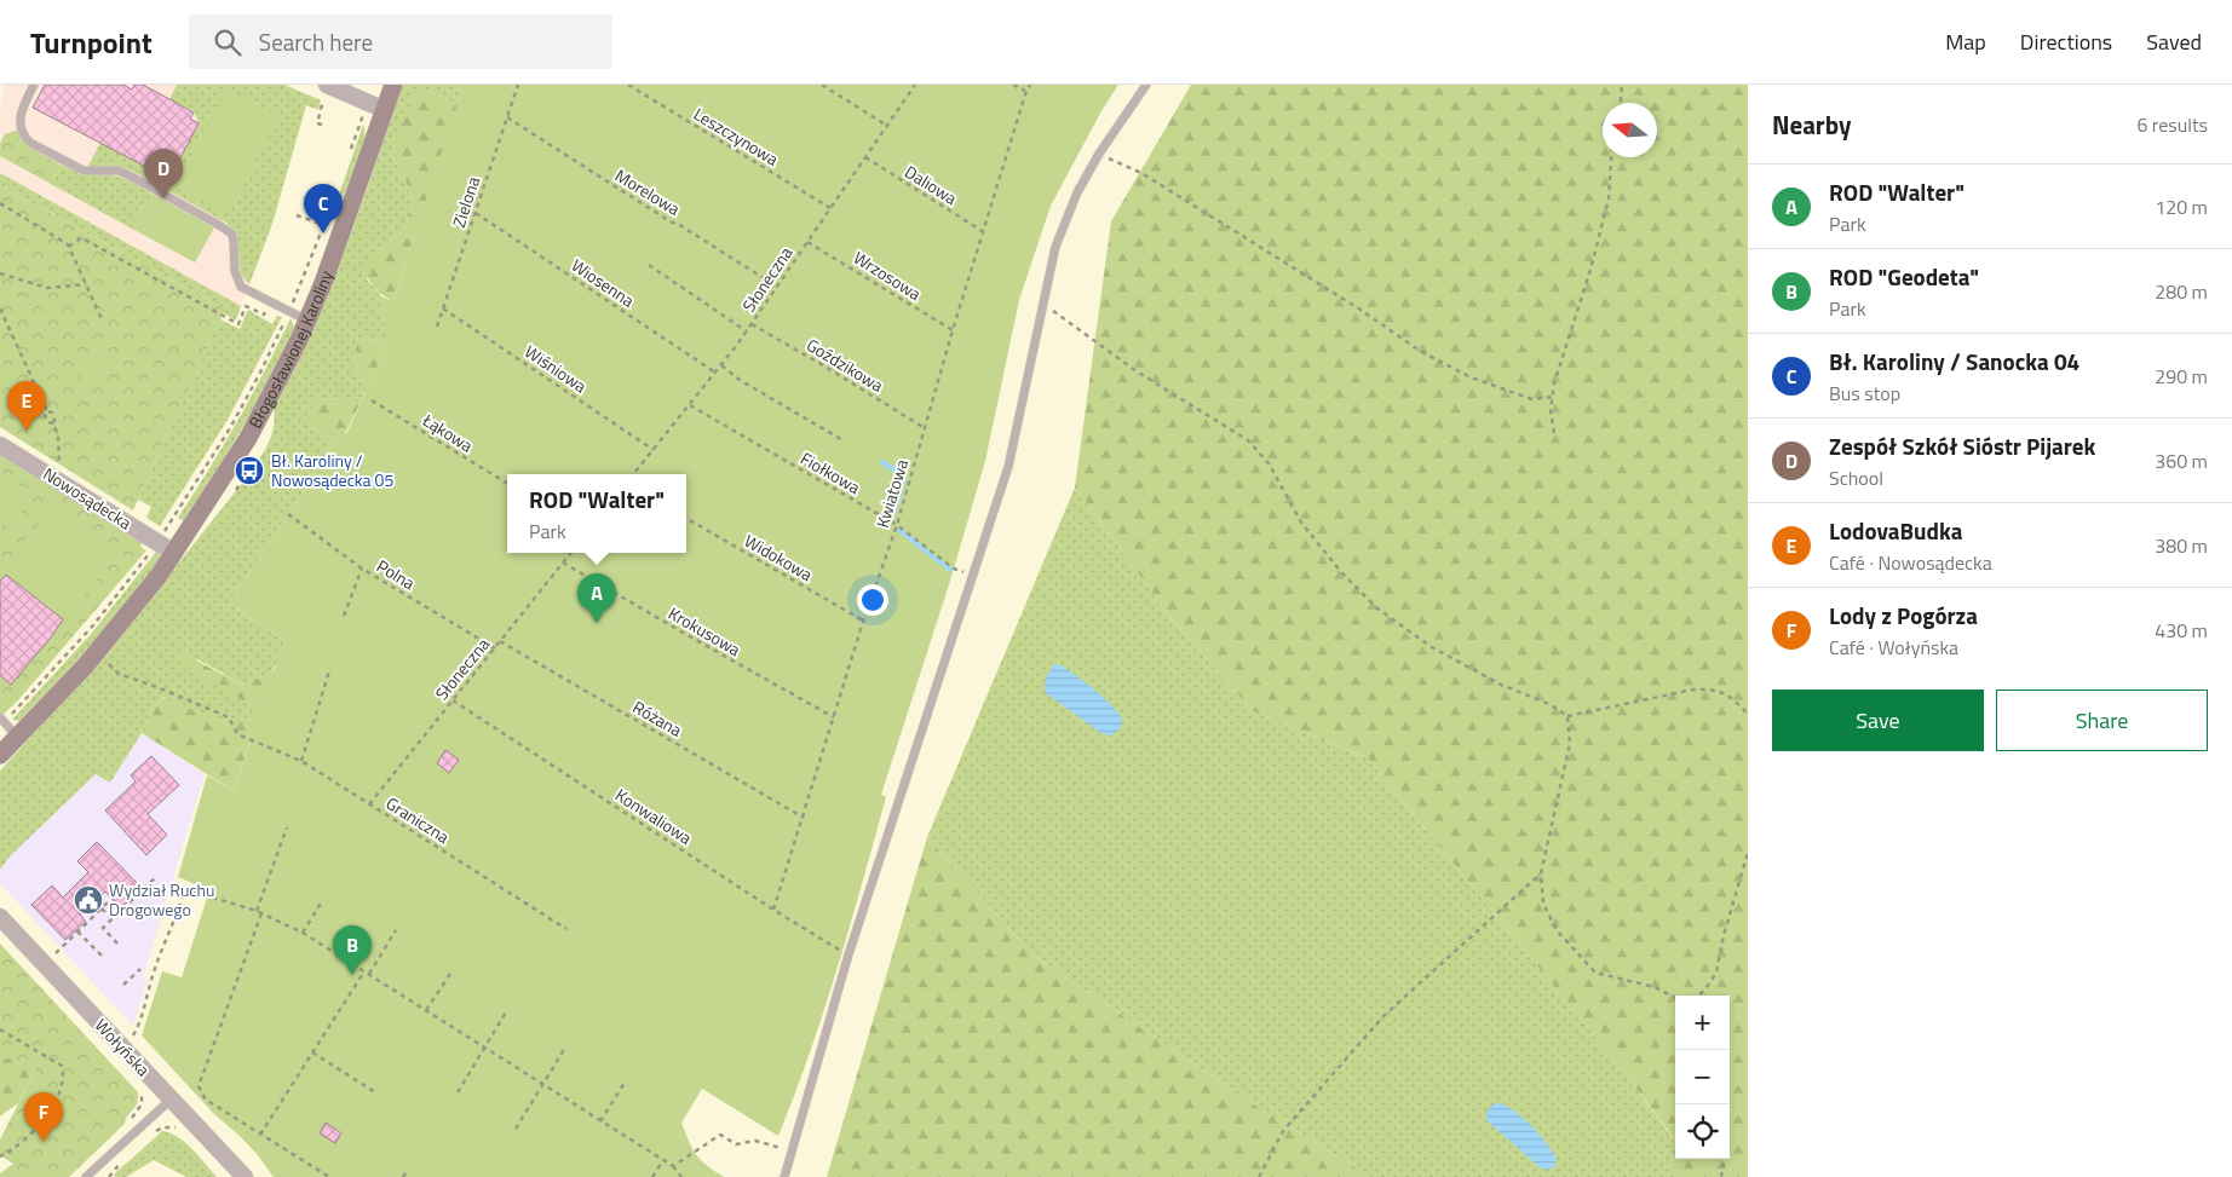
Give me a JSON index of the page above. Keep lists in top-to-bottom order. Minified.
{"streets":{"street":["Błogosławionej Karoliny","Nowosądecka","Wołyńska"],"path":["Leszczynowa","Daliowa","Morelowa","Zielona","Wrzosowa","Słoneczna","Wiosenna","Goździkowa","Wiśniowa","Łąkowa","Fiołkowa","Kwiatowa","Widokowa","Polna","Krokusowa","Różana","Konwaliowa","Graniczna"]},"crossings":[["Leszczynowa","Słoneczna"],["Daliowa","Słoneczna"],["Daliowa","Kwiatowa"],["Morelowa","Zielona"],["Morelowa","Słoneczna"],["Zielona","Wiosenna"],["Zielona","Wiśniowa"],["Wrzosowa","Słoneczna"],["Wrzosowa","Kwiatowa"],["Słoneczna","Wiosenna"],["Słoneczna","Goździkowa"],["Słoneczna","Wiśniowa"],["Słoneczna","Fiołkowa"],["Słoneczna","Polna"],["Słoneczna","Krokusowa"],["Słoneczna","Różana"],["Słoneczna","Konwaliowa"],["Słoneczna","Graniczna"],["Błogosławionej Karoliny","Nowosądecka"],["Błogosławionej Karoliny","Graniczna"],["Goździkowa","Kwiatowa"],["Fiołkowa","Kwiatowa"],["Kwiatowa","Widokowa"],["Kwiatowa","Krokusowa"],["Kwiatowa","Różana"],["Kwiatowa","Konwaliowa"]],"places":{"bus stop":["Bł. Karoliny / Nowosądecka 05"],"public building":["Wydział Ruchu Drogowego"]},"north":"left","page":{"header":"Turnpoint","search":"Search here","nav":["Map","Directions","Saved"],"heading":["Nearby","6 results"],"pins":["D","C","E","A","B","F"],"list":[{"mark":"A","name":"ROD \"Walter\"","note":"Park","value":"120 m"},{"mark":"B","name":"ROD \"Geodeta\"","note":"Park","value":"280 m"},{"mark":"C","name":"Bł. Karoliny / Sanocka 04","note":"Bus stop","value":"290 m"},{"mark":"D","name":"Zespół Szkół Sióstr Pijarek","note":"School","value":"360 m"},{"mark":"E","name":"LodovaBudka","note":"Café · Nowosądecka","value":"380 m"},{"mark":"F","name":"Lody z Pogórza","note":"Café · Wołyńska","value":"430 m"}],"popup":["ROD \"Walter\"","Park"],"buttons":["Save","Share"],"map_buttons":["+","−"]}}
